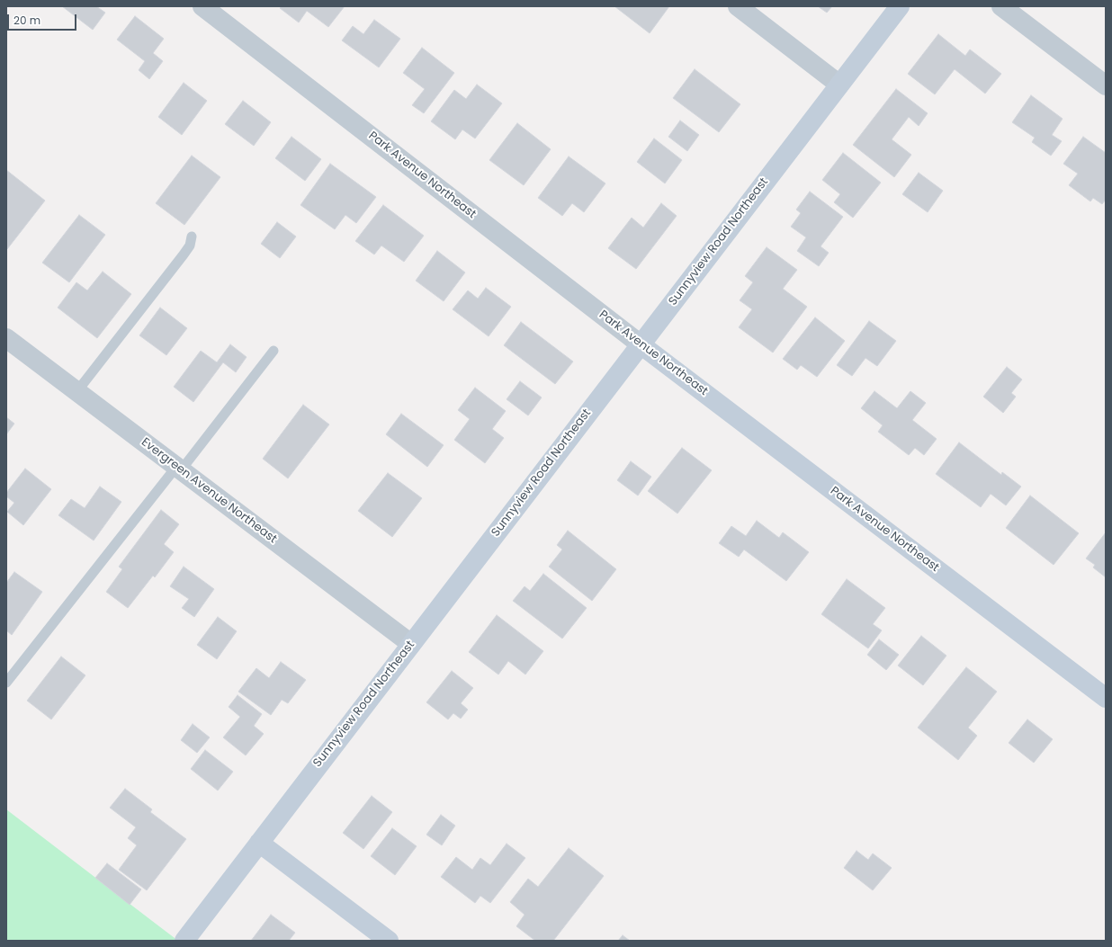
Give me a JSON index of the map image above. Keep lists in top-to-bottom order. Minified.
{"streets":{"main road":["Park Avenue Northeast","Sunnyview Road Northeast"],"street":["Evergreen Avenue Northeast"]},"crossings":[["Park Avenue Northeast","Sunnyview Road Northeast"],["Sunnyview Road Northeast","Evergreen Avenue Northeast"]],"scale_bar":"20 m"}
